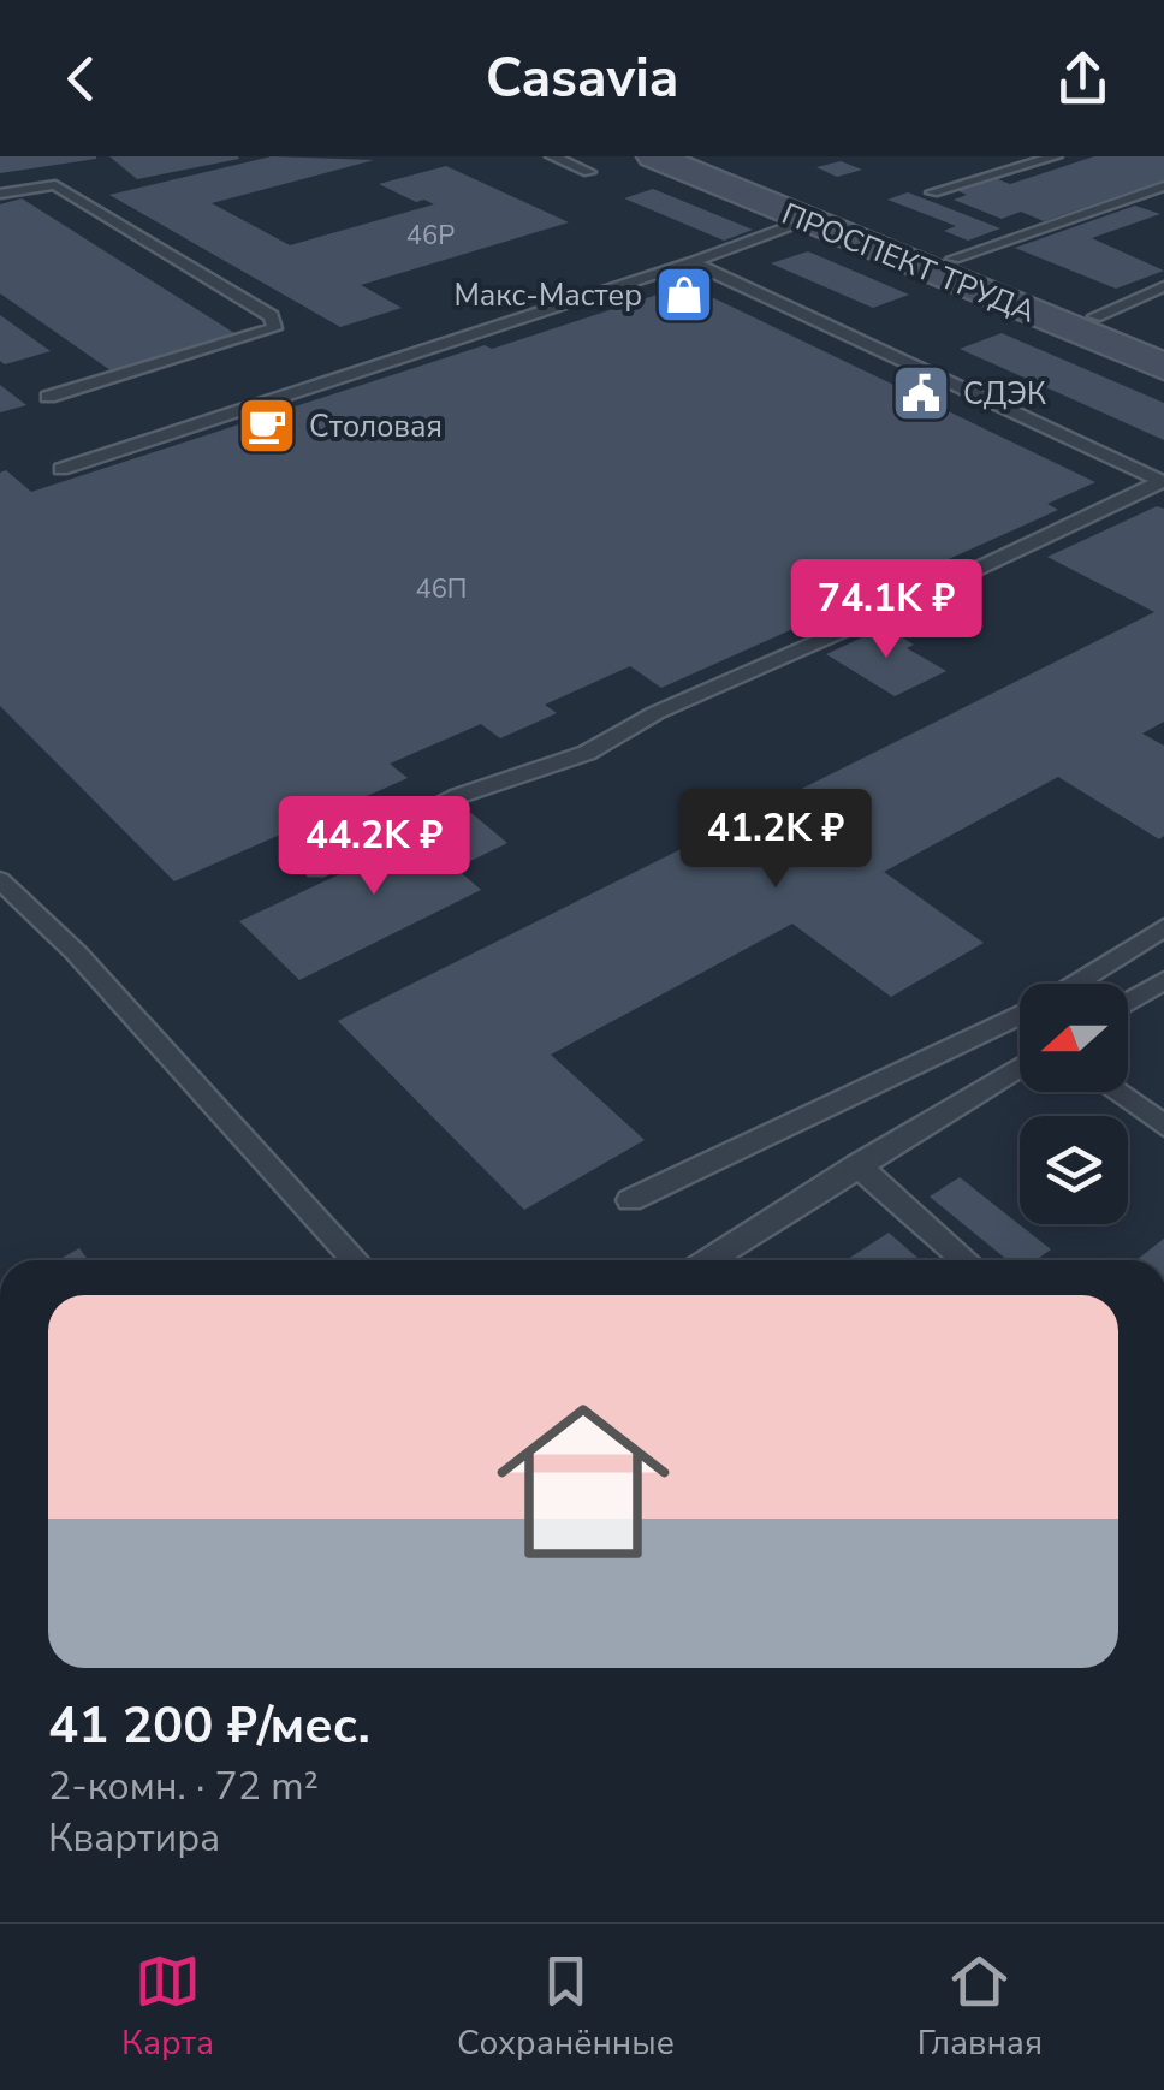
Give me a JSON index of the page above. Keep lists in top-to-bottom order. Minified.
{"streets":{"main road":["ПРОСПЕКТ ТРУДА"]},"places":{"shop":["Макс-Мастер"],"public building":["СДЭК"],"cafe":["Столовая"]},"house_numbers":["46Р","46П"],"north":"left","page":{"header":"Casavia","price":["74.1K ₽","41.2K ₽","44.2K ₽"],"list":[{"name":"41 200 ₽/мес.","note":"2-комн. · 72 m² · Квартира"}],"tabs":["Карта","Сохранённые","Главная"]}}
